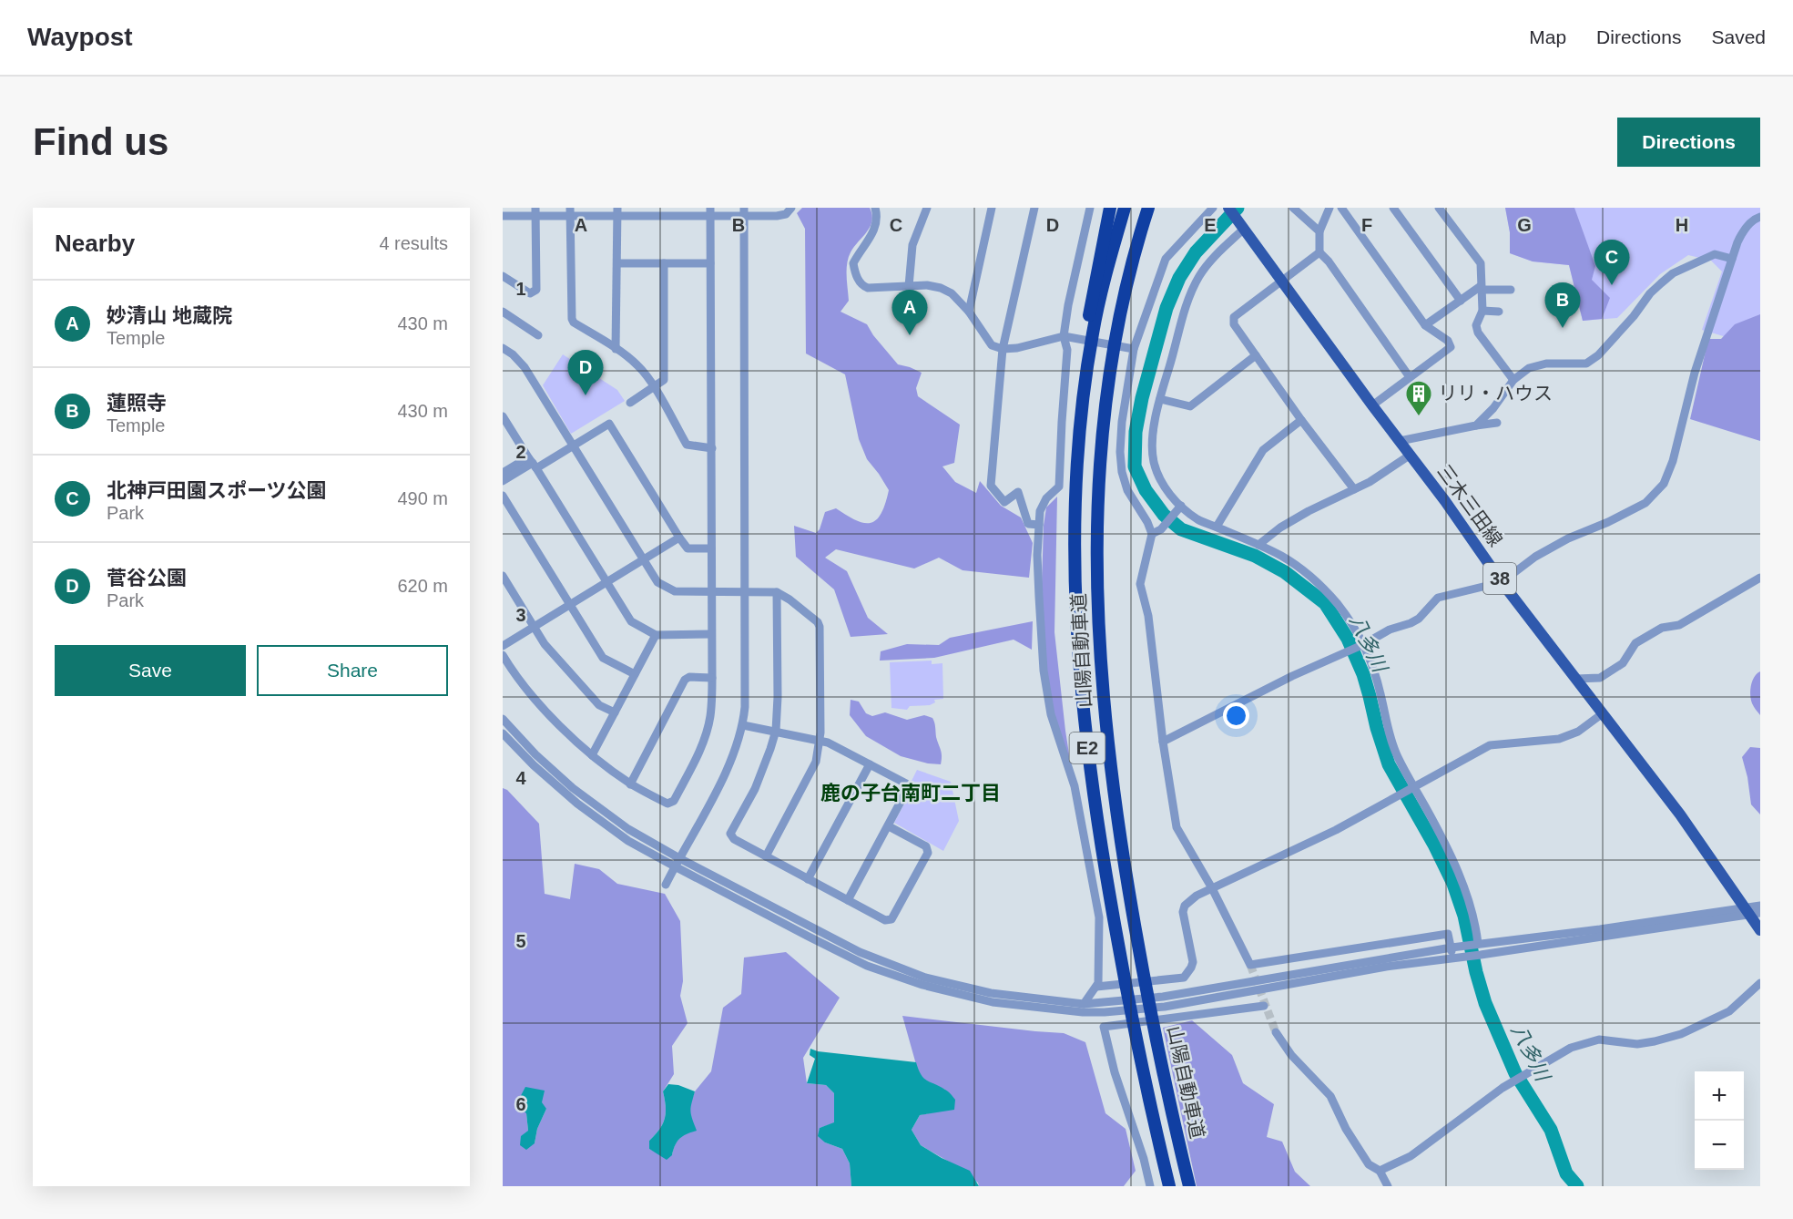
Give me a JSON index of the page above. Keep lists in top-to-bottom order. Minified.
{"streets":{"highway":["山陽自動車道","E2"],"main road":["三木三田線","38"]},"crossings":[["山陽自動車道","E2"]],"districts":["鹿の子台南町二丁目"],"water":["八多川"],"places":{"building":["リリ・ハウス"]},"page":{"header":"Waypost","nav":["Map","Directions","Saved"],"buttons":["Directions",["Save","Share"]],"title":"Find us","heading":["Nearby","4 results"],"pins":["C","B","A","D"],"list":[{"mark":"A","name":"妙清山 地蔵院","note":"Temple","value":"430 m"},{"mark":"B","name":"蓮照寺","note":"Temple","value":"430 m"},{"mark":"C","name":"北神戸田園スポーツ公園","note":"Park","value":"490 m"},{"mark":"D","name":"菅谷公園","note":"Park","value":"620 m"}],"map_buttons":["+","−"]},"grid":{"columns":["A","B","C","D","E","F","G","H"],"rows":["1","2","3","4","5","6"]}}
